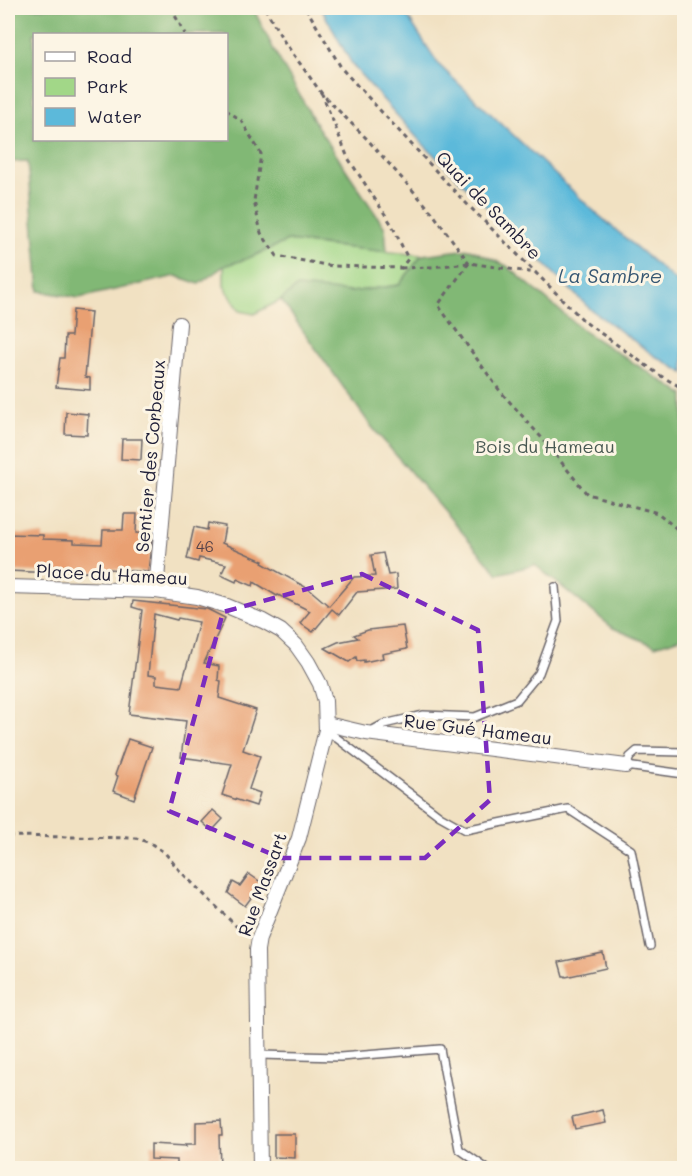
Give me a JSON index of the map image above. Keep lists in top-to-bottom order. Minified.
{"streets":{"street":["Sentier des Corbeaux","Place du Hameau","Rue Gué Hameau","Rue Massart"],"path":["Quai de Sambre"]},"crossings":[["Sentier des Corbeaux","Place du Hameau"],["Place du Hameau","Rue Gué Hameau"],["Place du Hameau","Rue Massart"],["Rue Gué Hameau","Rue Massart"]],"water":["La Sambre"],"parks":["Bois du Hameau"],"house_numbers":["46"],"legend":["Road","Park","Water"]}
